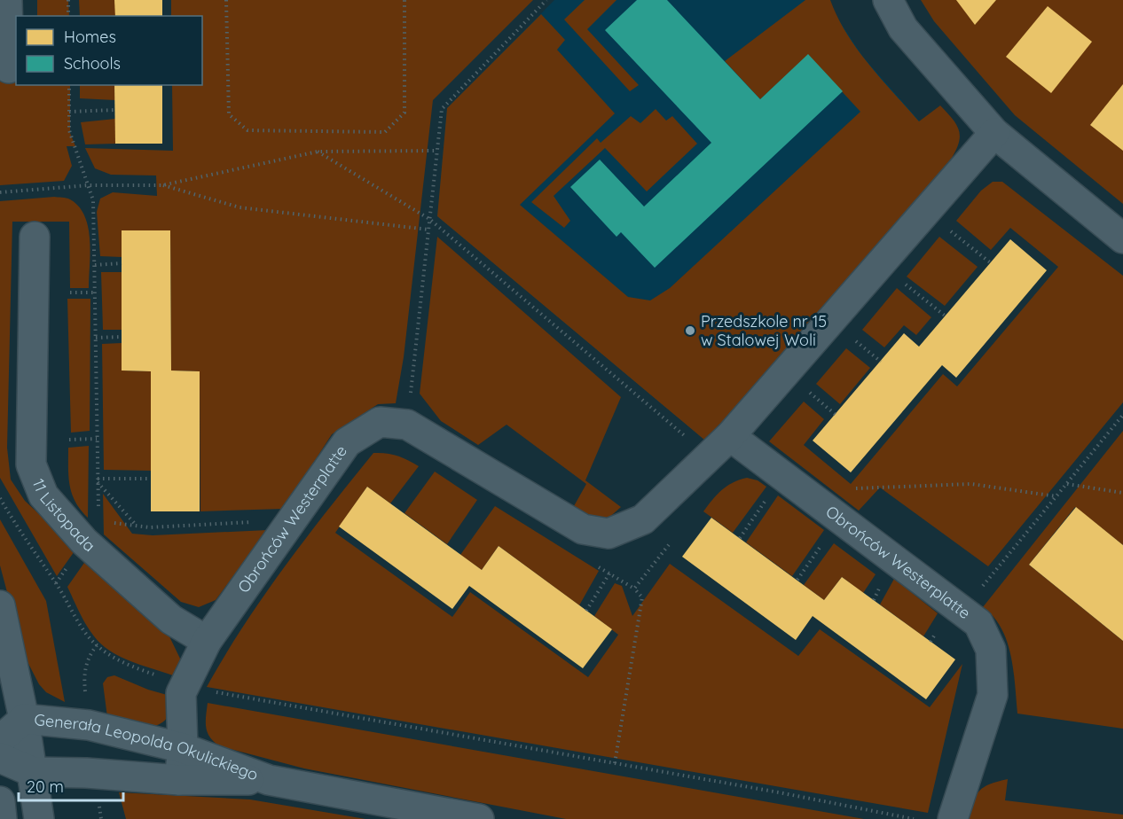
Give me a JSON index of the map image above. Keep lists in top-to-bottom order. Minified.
{"streets":{"street":["11 Listopada","Obrońców Westerplatte","Generała Leopolda Okulickiego"]},"crossings":[["11 Listopada","Obrońców Westerplatte"],["Obrońców Westerplatte","Generała Leopolda Okulickiego"]],"places":["Przedszkole nr 15 w Stalowej Woli"],"legend":["Homes","Schools"],"scale_bar":"20 m"}
